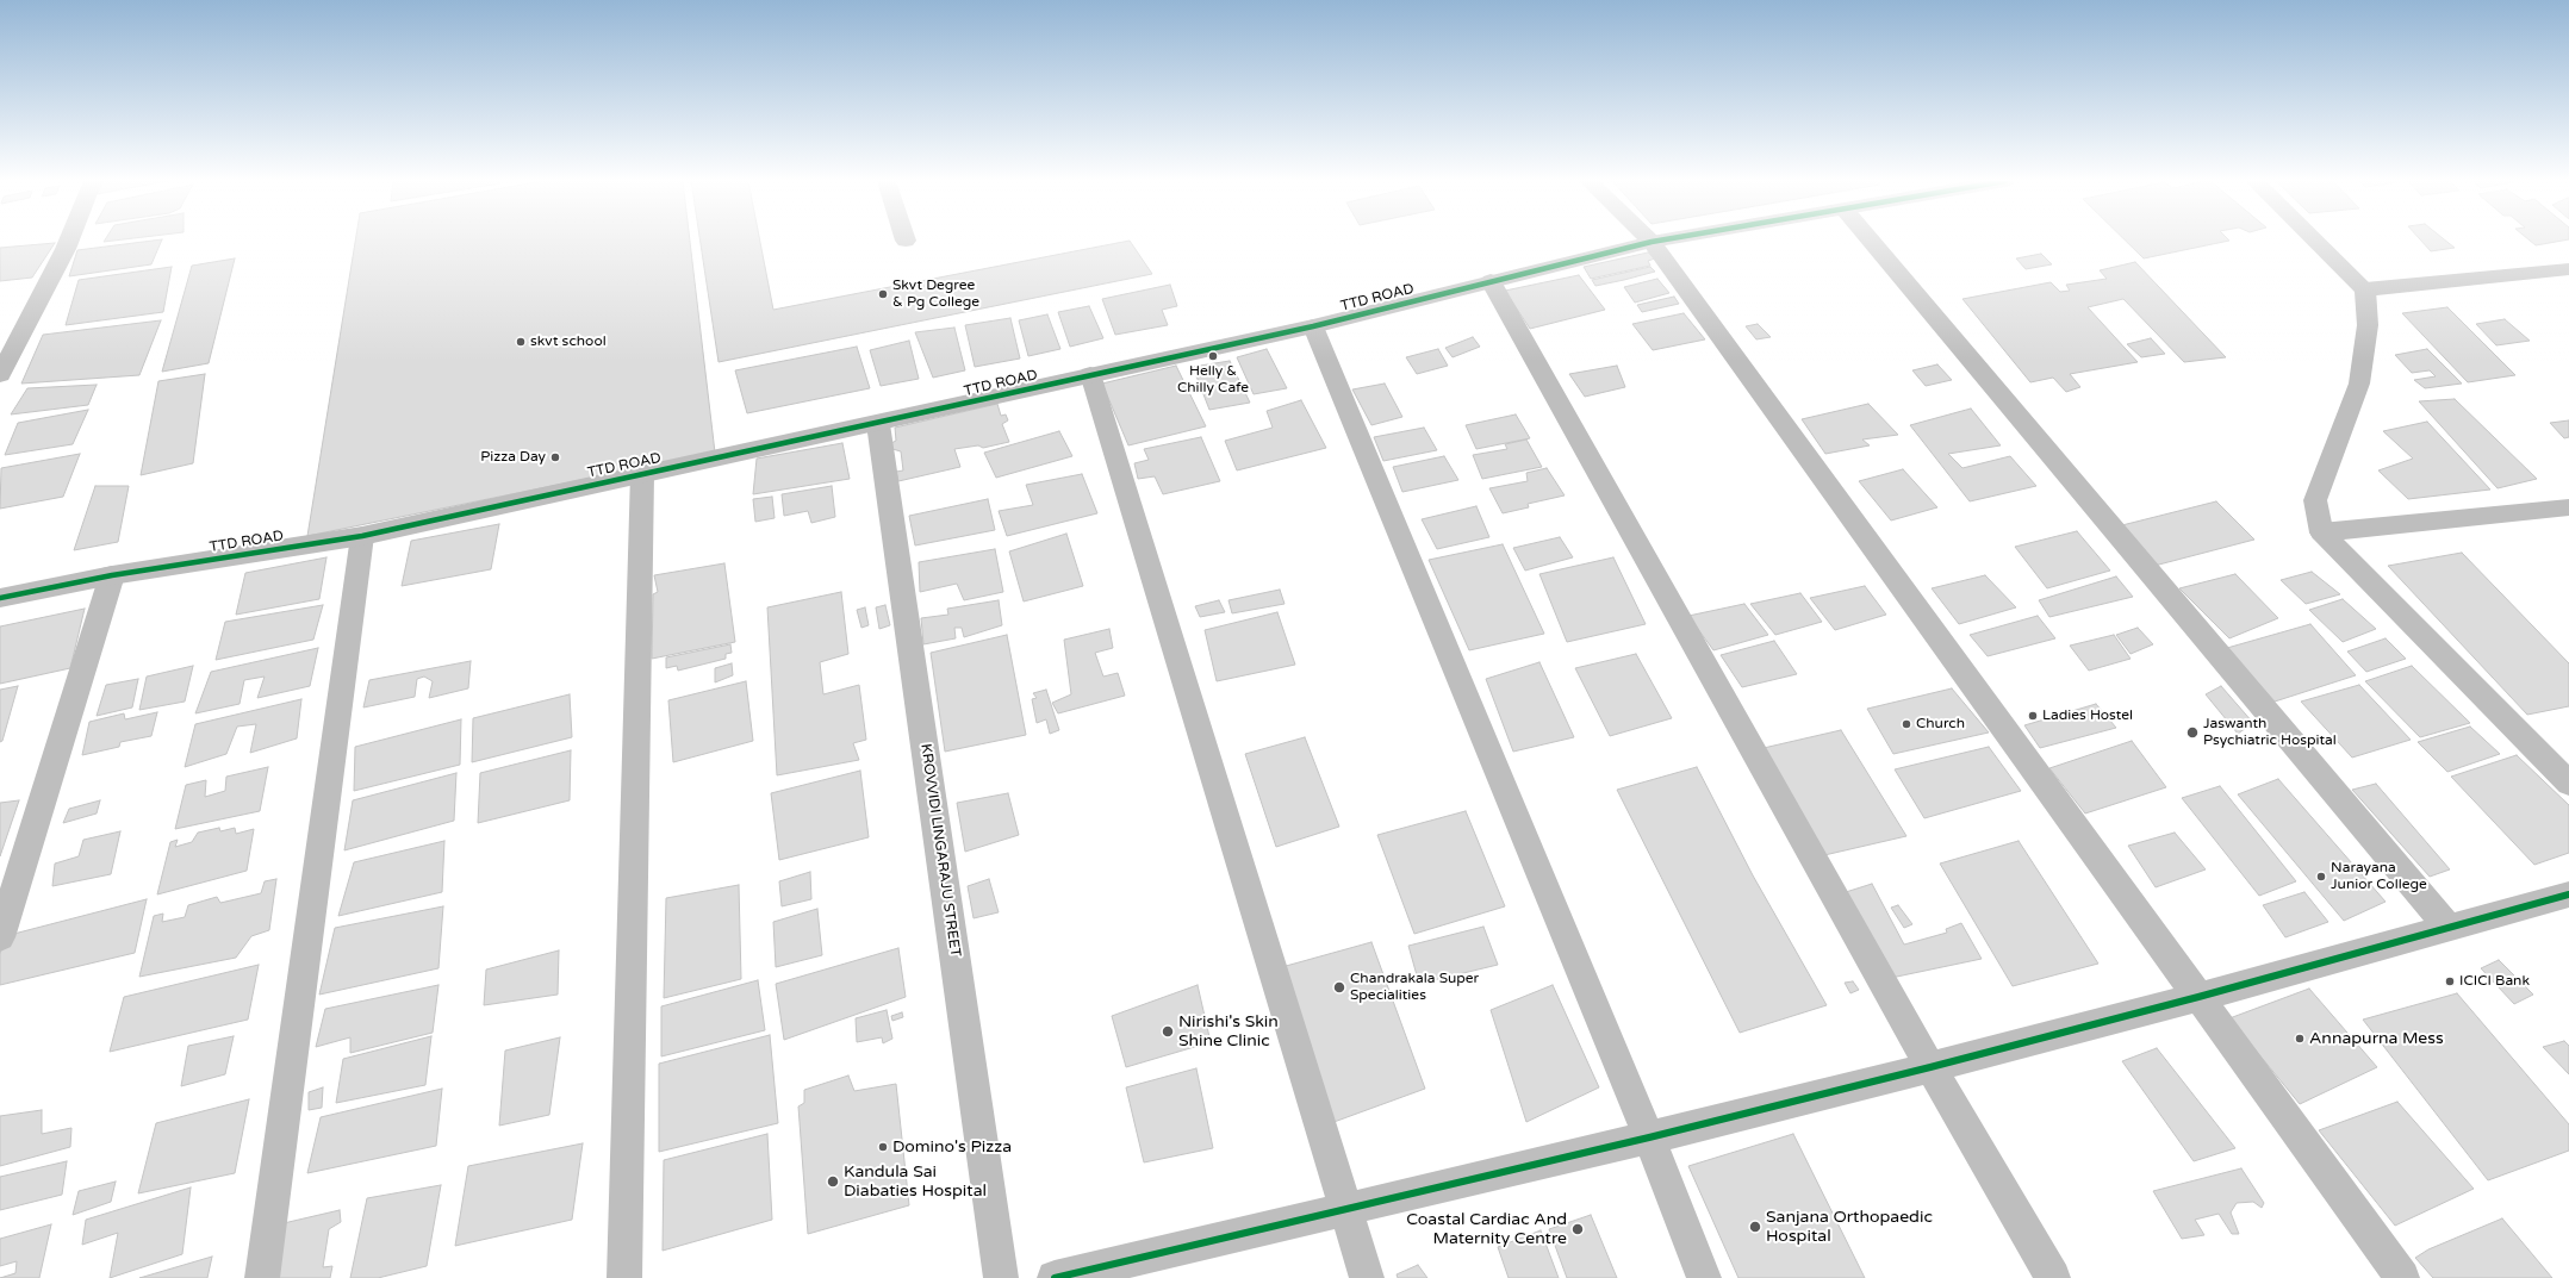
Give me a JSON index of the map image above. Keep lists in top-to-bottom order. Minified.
{"streets":{"street":["TTD ROAD","KROVVIDI LINGARAJU STREET"]},"crossings":[["TTD ROAD","KROVVIDI LINGARAJU STREET"]],"places":["Skvt Degree & Pg College","skvt school","Helly & Chilly Cafe","Pizza Day","Ladies Hostel","Church","Jaswanth Psychiatric Hospital","Narayana Junior College","ICICI Bank","Chandrakala Super Specialities","Nirishi's Skin Shine Clinic","Annapurna Mess","Domino's Pizza","Kandula Sai Diabaties Hospital","Sanjana Orthopaedic Hospital","Coastal Cardiac And Maternity Centre"]}
